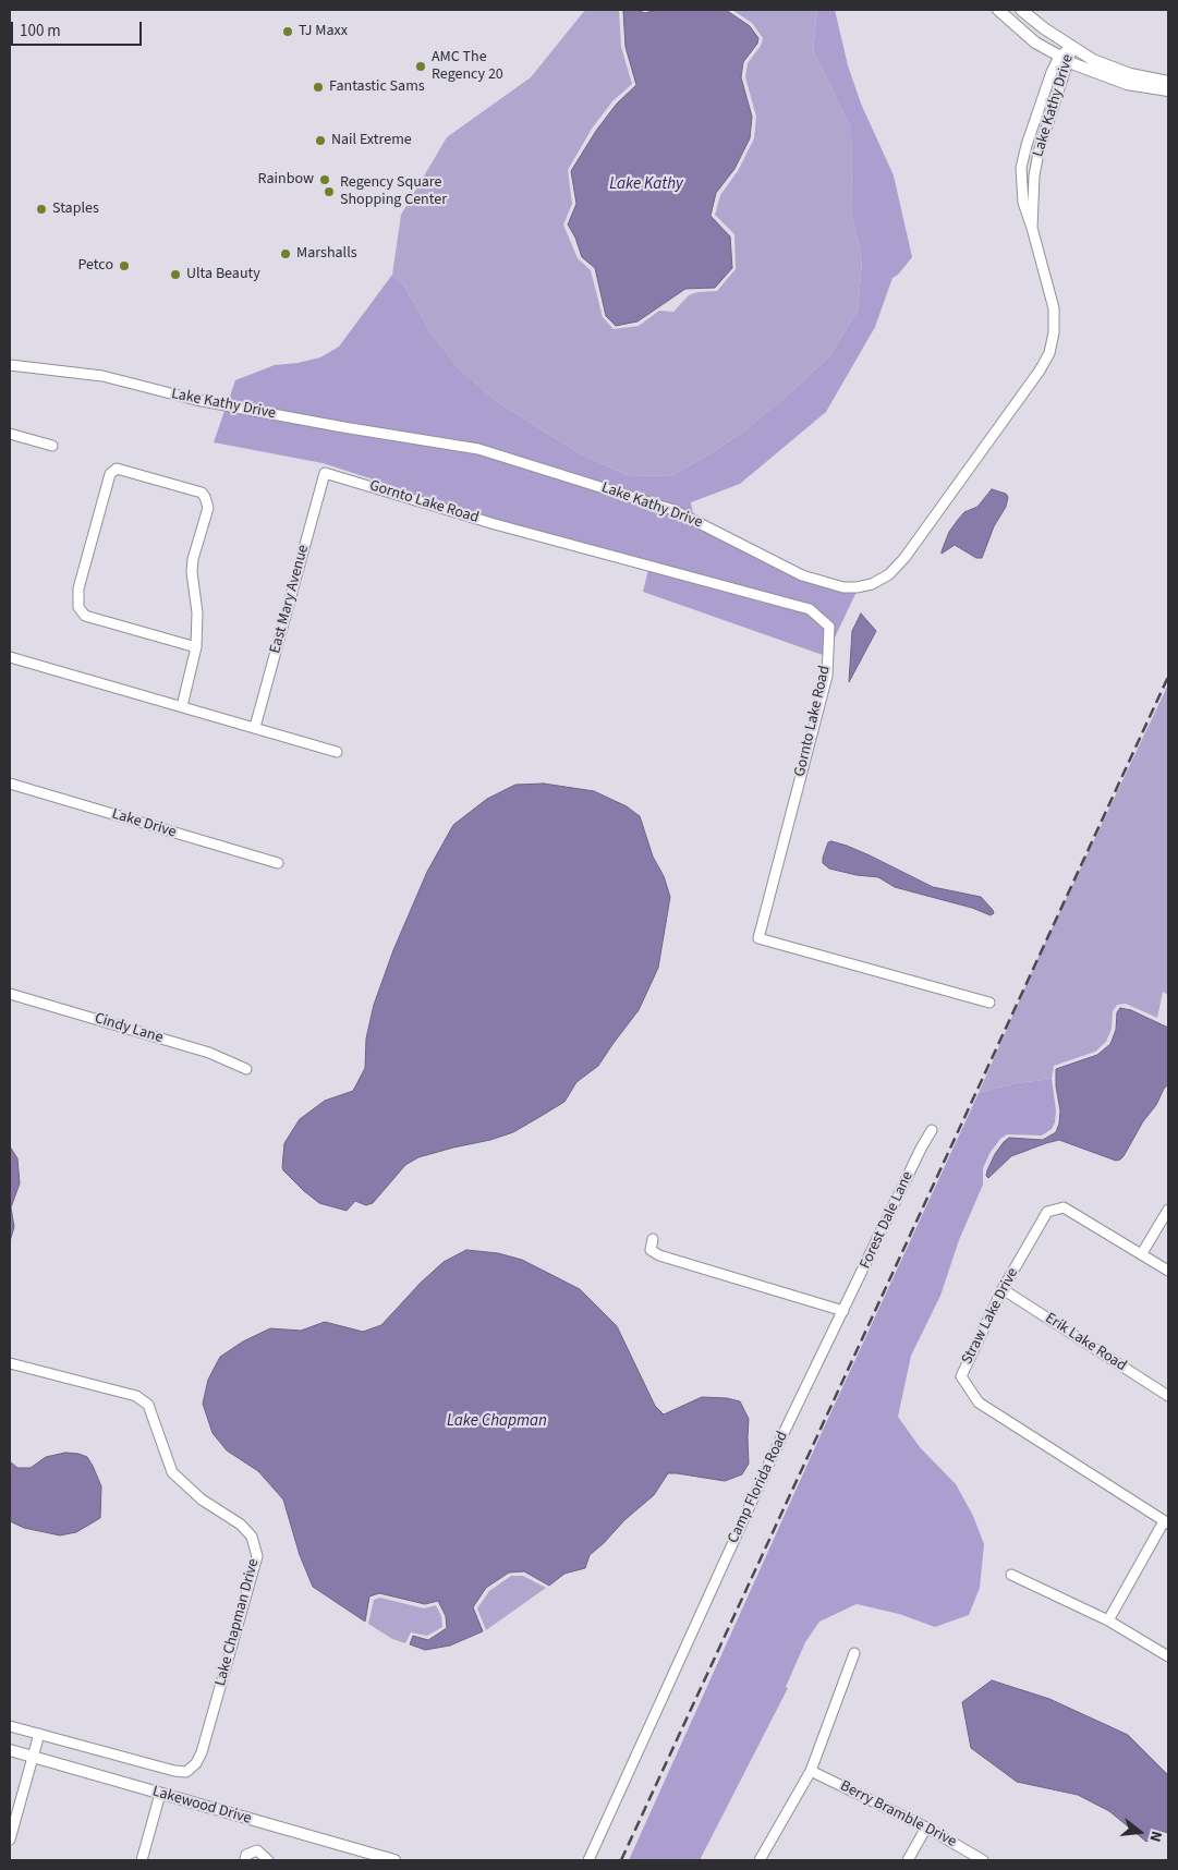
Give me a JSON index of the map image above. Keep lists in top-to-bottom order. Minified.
{"streets":{"street":["Lake Kathy Drive","Gornto Lake Road","East Mary Avenue","Lake Drive","Cindy Lane","Forest Dale Lane","Straw Lake Drive","Erik Lake Road","Camp Florida Road","Lake Chapman Drive","Lakewood Drive","Berry Bramble Drive"]},"crossings":[["Gornto Lake Road","East Mary Avenue"],["Forest Dale Lane","Camp Florida Road"],["Straw Lake Drive","Erik Lake Road"]],"water":["Lake Kathy","Lake Chapman"],"places":["TJ Maxx","AMC The Regency 20","Fantastic Sams","Nail Extreme","Rainbow","Regency Square Shopping Center","Staples","Marshalls","Petco","Ulta Beauty"],"scale_bar":"100 m","north":"right"}
